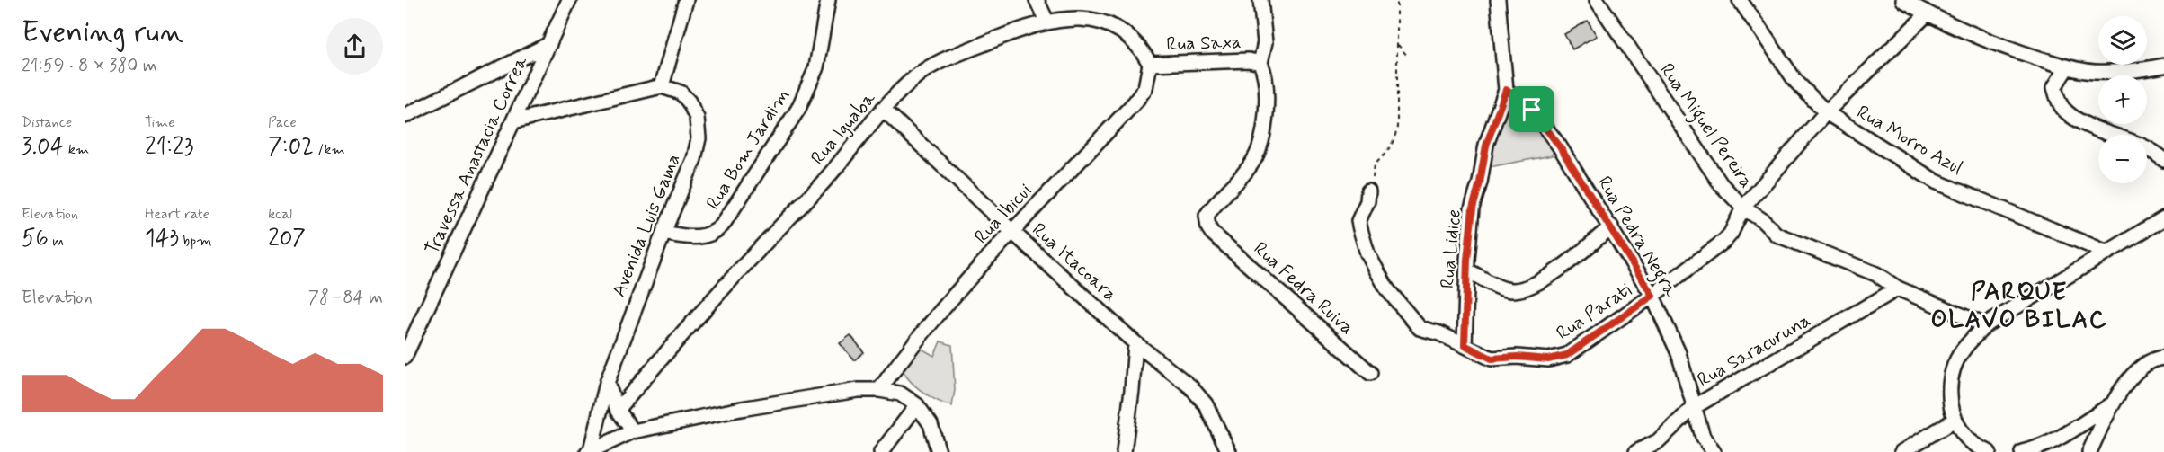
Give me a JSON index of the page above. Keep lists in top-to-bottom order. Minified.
{"streets":{"street":["Rua Saxa","Rua Miguel Pereira","Rua Iguaba","Rua Morro Azul","Rua Bom Jardim","Travessa Anastacia Correa","Rua Ibicui","Avenida Luis Gama","Rua Pedra Negra","Rua Lidice","Rua Itacoara","Rua Fedra Ruiva","Rua Parati","Rua Saracuruna"]},"crossings":[["Rua Saxa","Rua Iguaba"],["Rua Saxa","Rua Ibicui"],["Rua Saxa","Rua Fedra Ruiva"],["Rua Miguel Pereira","Rua Parati"],["Rua Miguel Pereira","Rua Saracuruna"],["Rua Iguaba","Rua Ibicui"],["Rua Iguaba","Rua Itacoara"],["Rua Morro Azul","Rua Parati"],["Rua Bom Jardim","Avenida Luis Gama"],["Rua Ibicui","Avenida Luis Gama"],["Rua Ibicui","Rua Itacoara"],["Rua Pedra Negra","Rua Lidice"],["Rua Pedra Negra","Rua Parati"],["Rua Pedra Negra","Rua Saracuruna"],["Rua Lidice","Rua Parati"]],"districts":["PARQUE OLAVO BILAC"],"page":{"heading":["Evening run","21:59 · 8 × 380 m"],"map_buttons":["+","−"],"stats":[["Distance","3.04 km"],["Time","21:23"],["Pace","7:02 /km"],["Elevation","56 m"],["Heart rate","143 bpm"],["kcal","207"]],"chart":["Elevation","78–84 m"]}}
